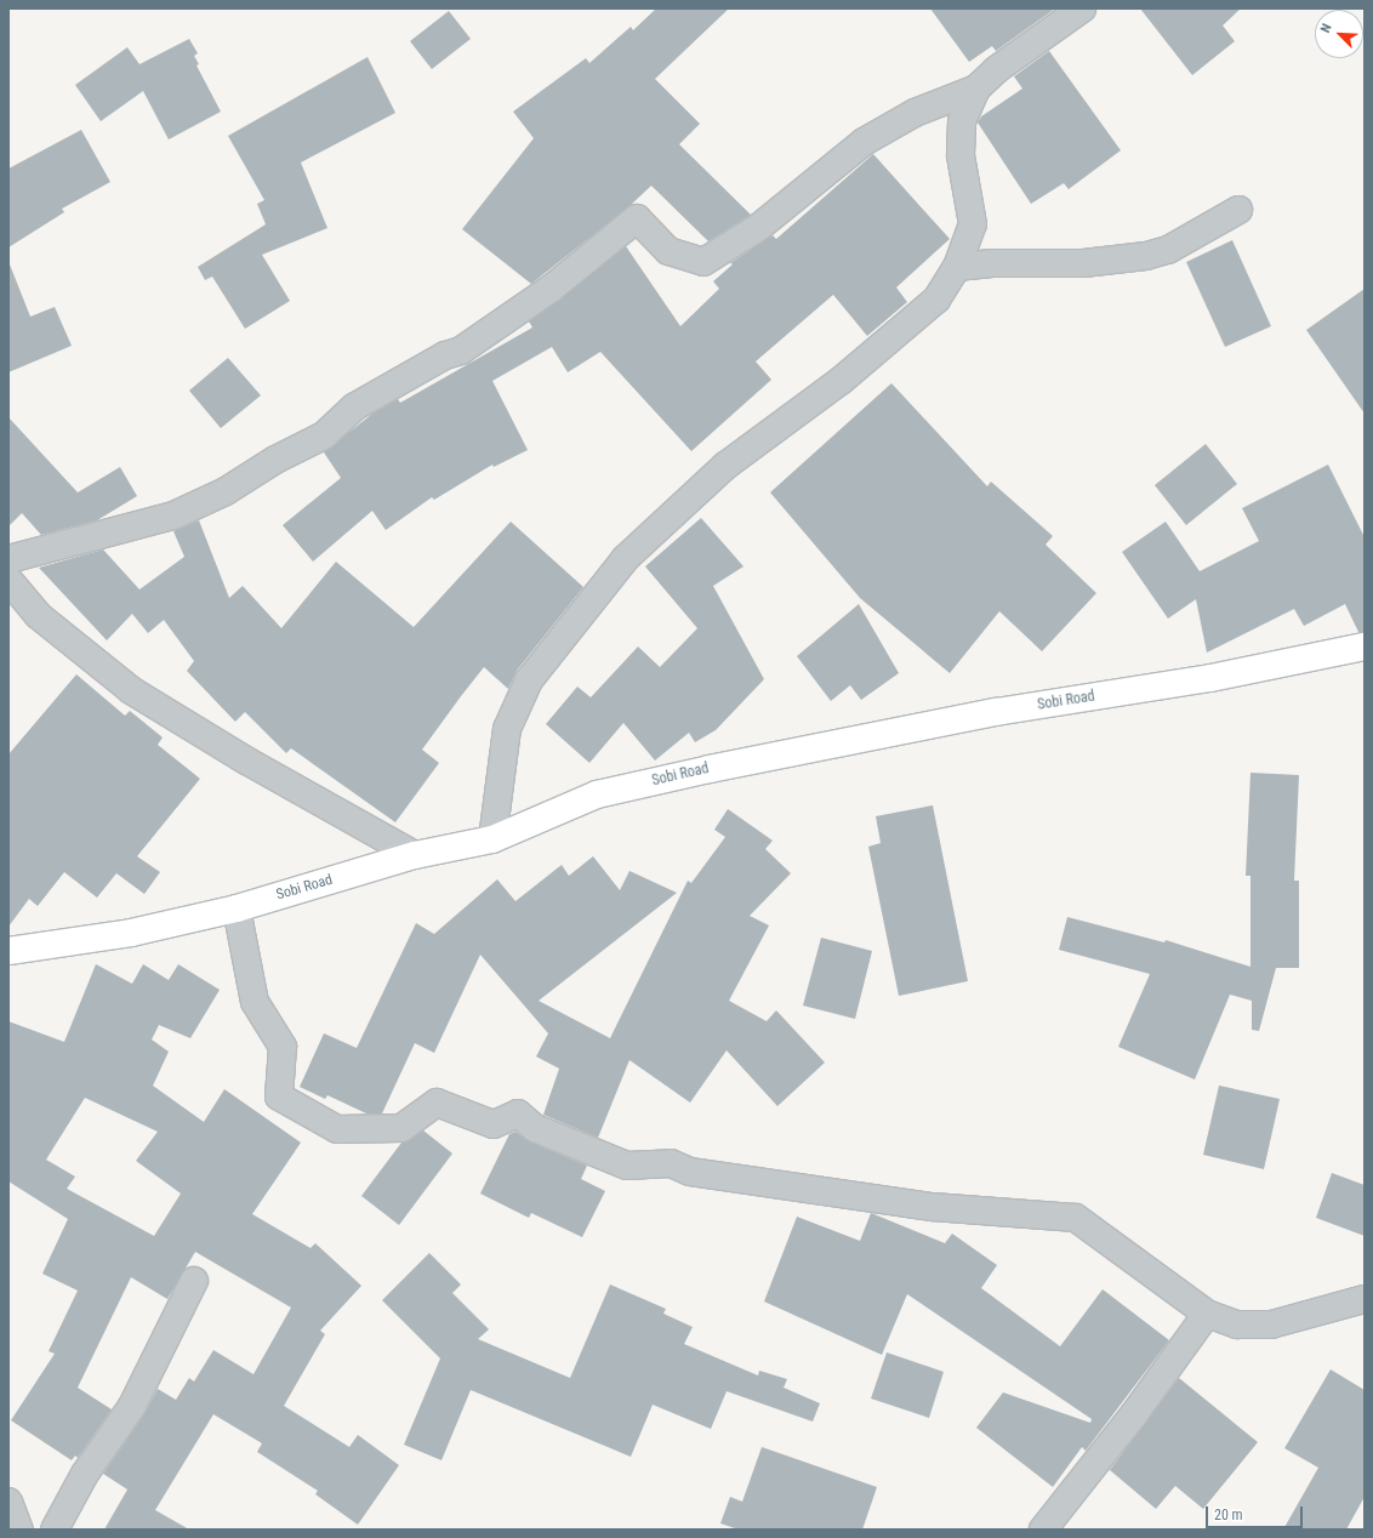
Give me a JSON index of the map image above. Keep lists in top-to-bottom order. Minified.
{"streets":{"highway":["Sobi Road"]},"scale_bar":"20 m","north":"top left"}
